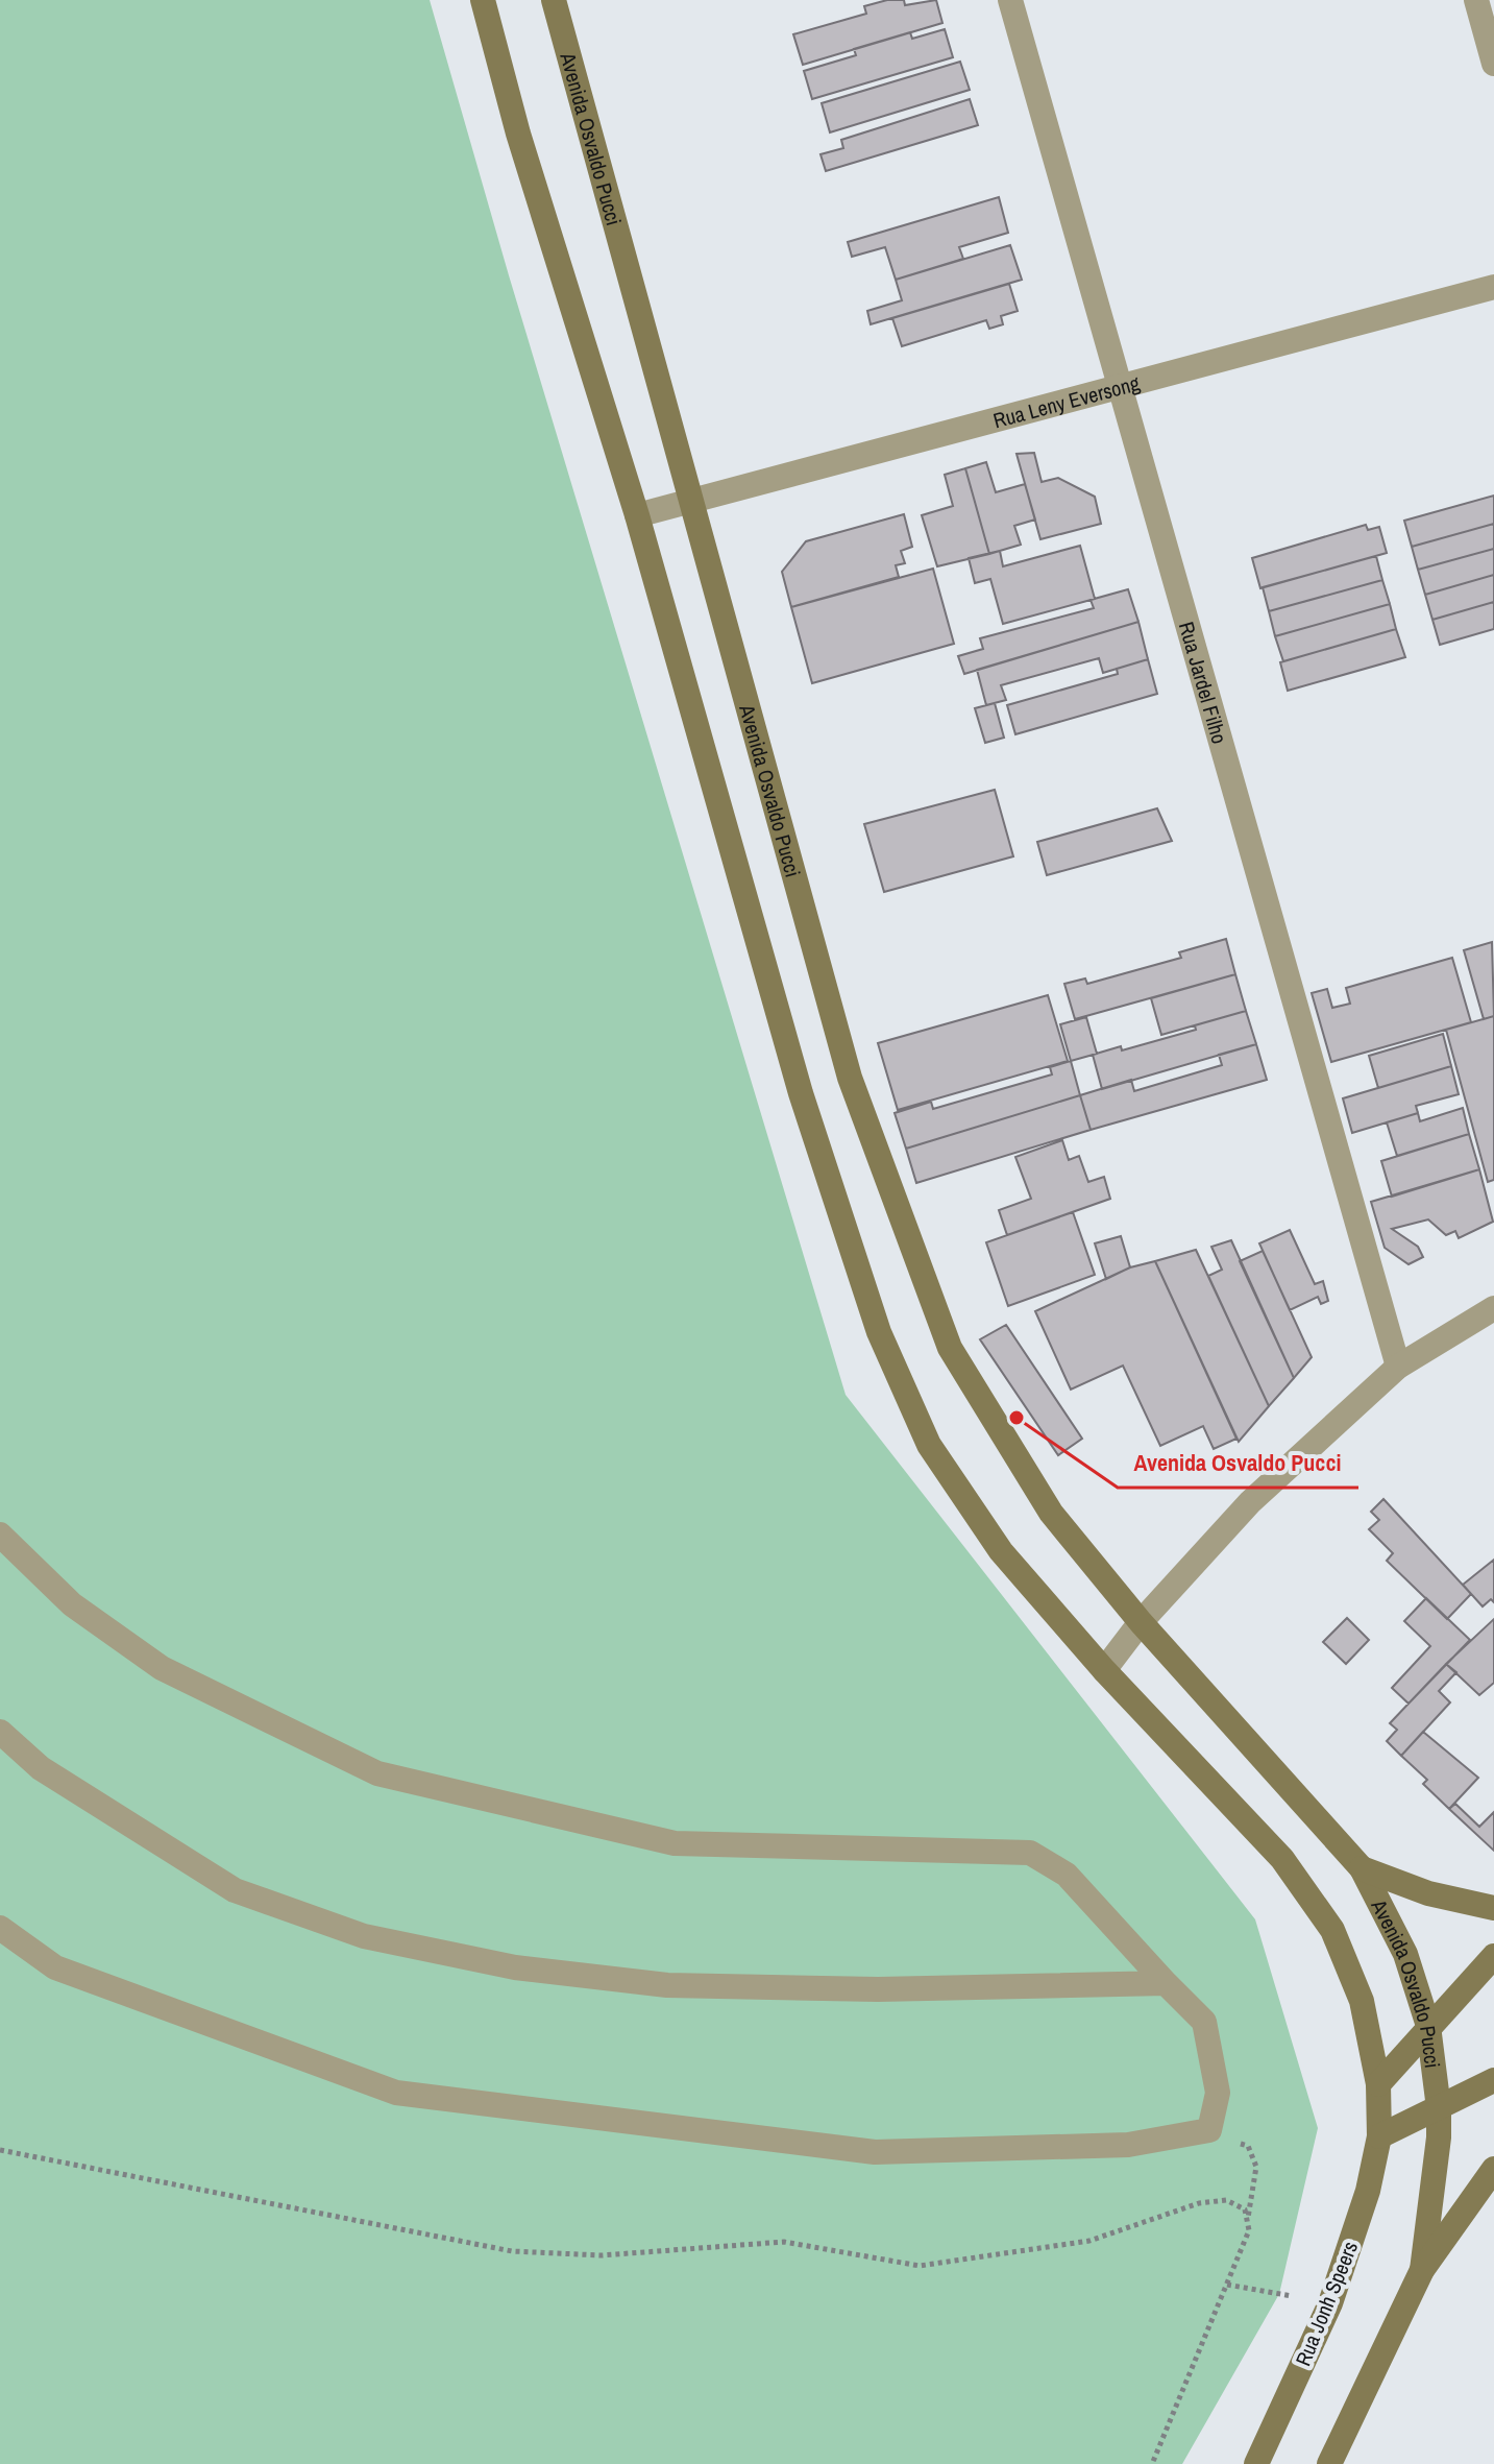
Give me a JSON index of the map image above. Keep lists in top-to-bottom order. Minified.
{"streets":{"main road":["Avenida Osvaldo Pucci","Rua Jonh Speers"],"street":["Rua Leny Eversong","Rua Jardel Filho"]},"crossings":[["Avenida Osvaldo Pucci","Rua Leny Eversong"],["Rua Leny Eversong","Rua Jardel Filho"]],"places":["Avenida Osvaldo Pucci"]}
